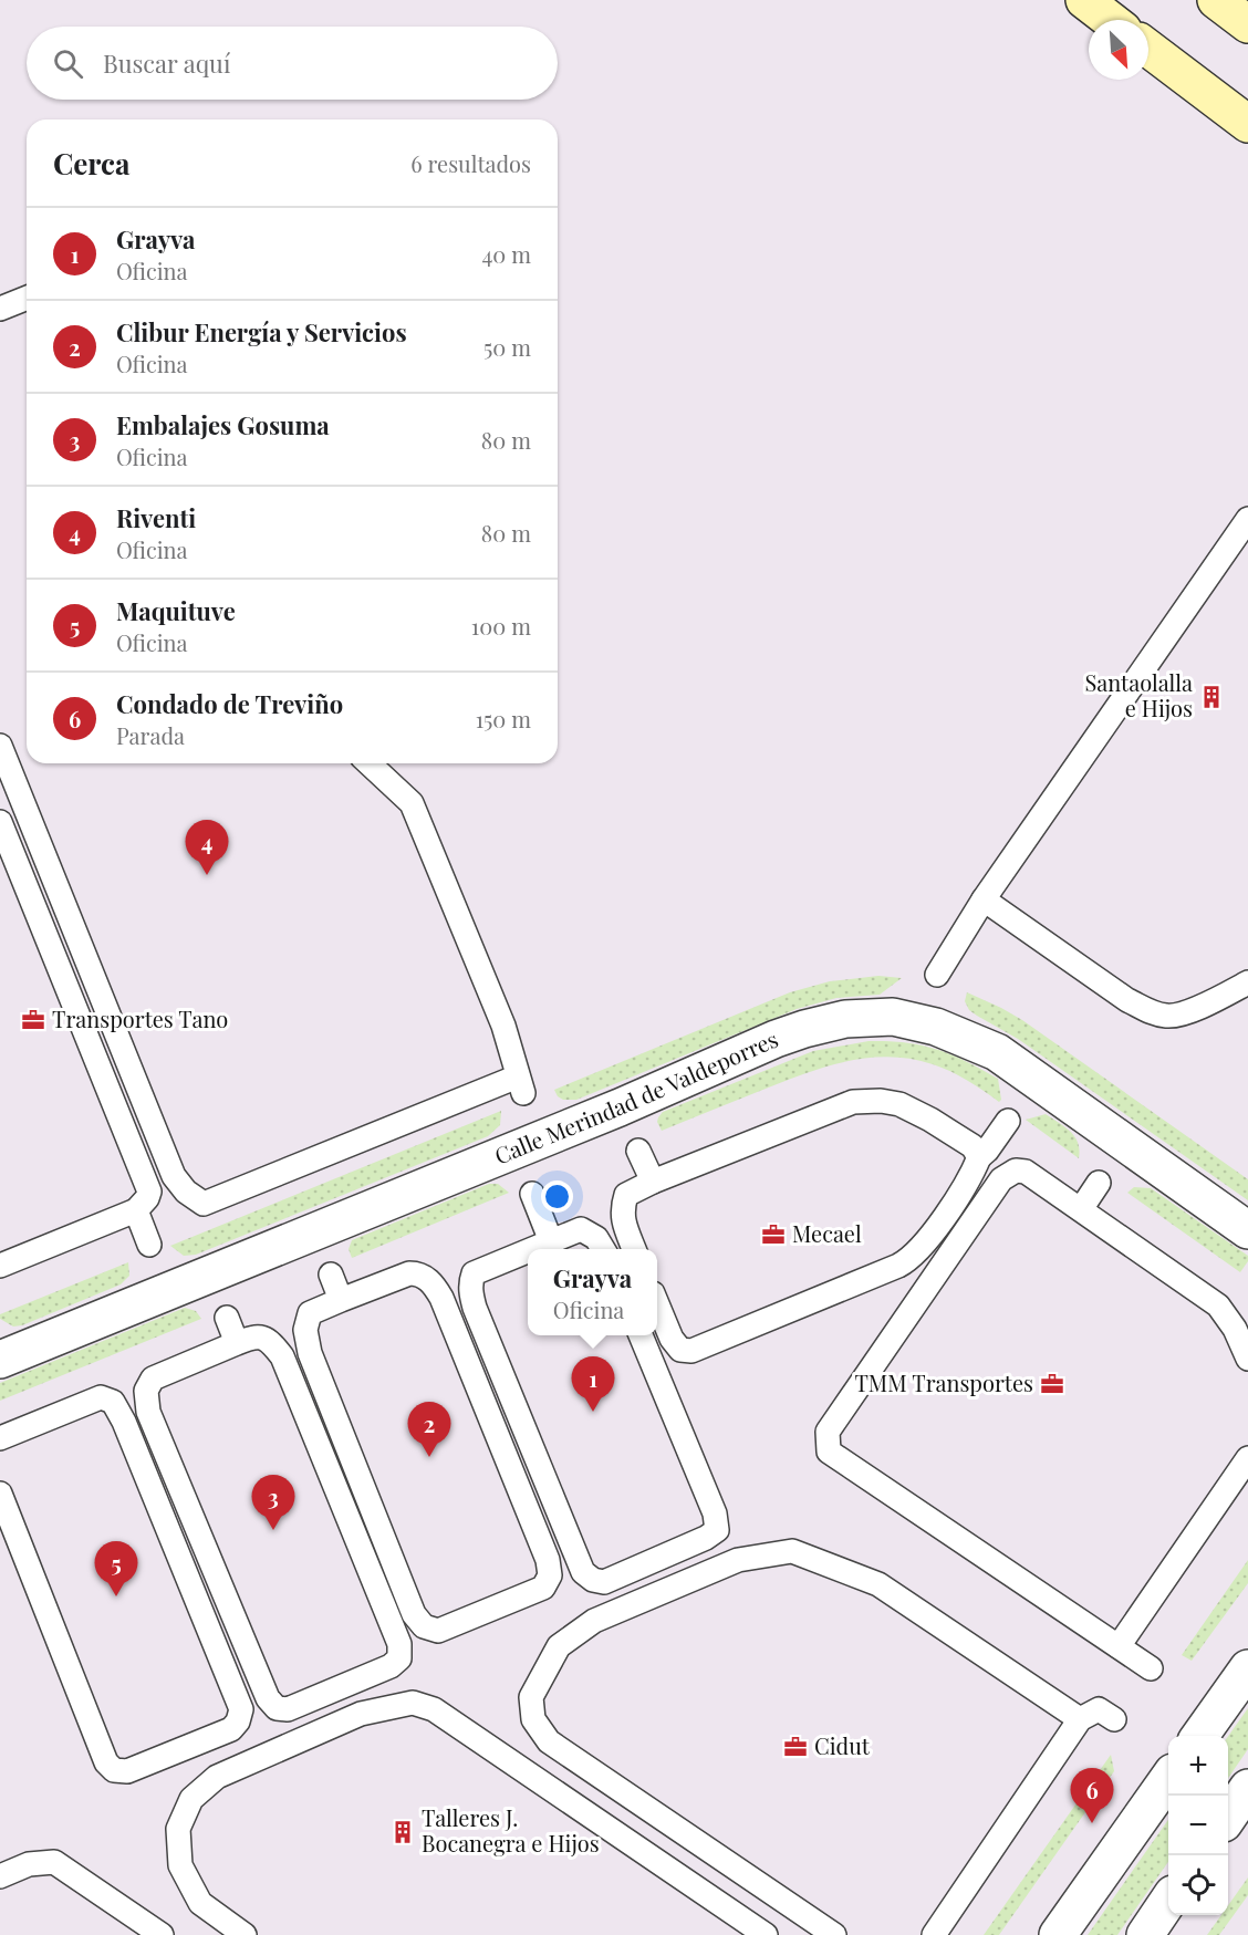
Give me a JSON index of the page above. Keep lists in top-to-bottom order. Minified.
{"streets":{"street":["Calle Merindad de Valdeporres"]},"places":{"building":["Santaolalla e Hijos","Talleres J. Bocanegra e Hijos"],"office":["Transportes Tano","Mecael","TMM Transportes","Cidut"]},"north":"bottom right","page":{"search":"Buscar aquí","heading":["Cerca","6 resultados"],"list":[{"mark":"1","name":"Grayva","note":"Oficina","value":"40 m"},{"mark":"2","name":"Clibur Energía y Servicios","note":"Oficina","value":"50 m"},{"mark":"3","name":"Embalajes Gosuma","note":"Oficina","value":"80 m"},{"mark":"4","name":"Riventi","note":"Oficina","value":"80 m"},{"mark":"5","name":"Maquituve","note":"Oficina","value":"100 m"},{"mark":"6","name":"Condado de Treviño","note":"Parada","value":"150 m"}],"pins":["4","1","2","3","5","6"],"popup":["Grayva","Oficina"],"map_buttons":["+","−"]}}
